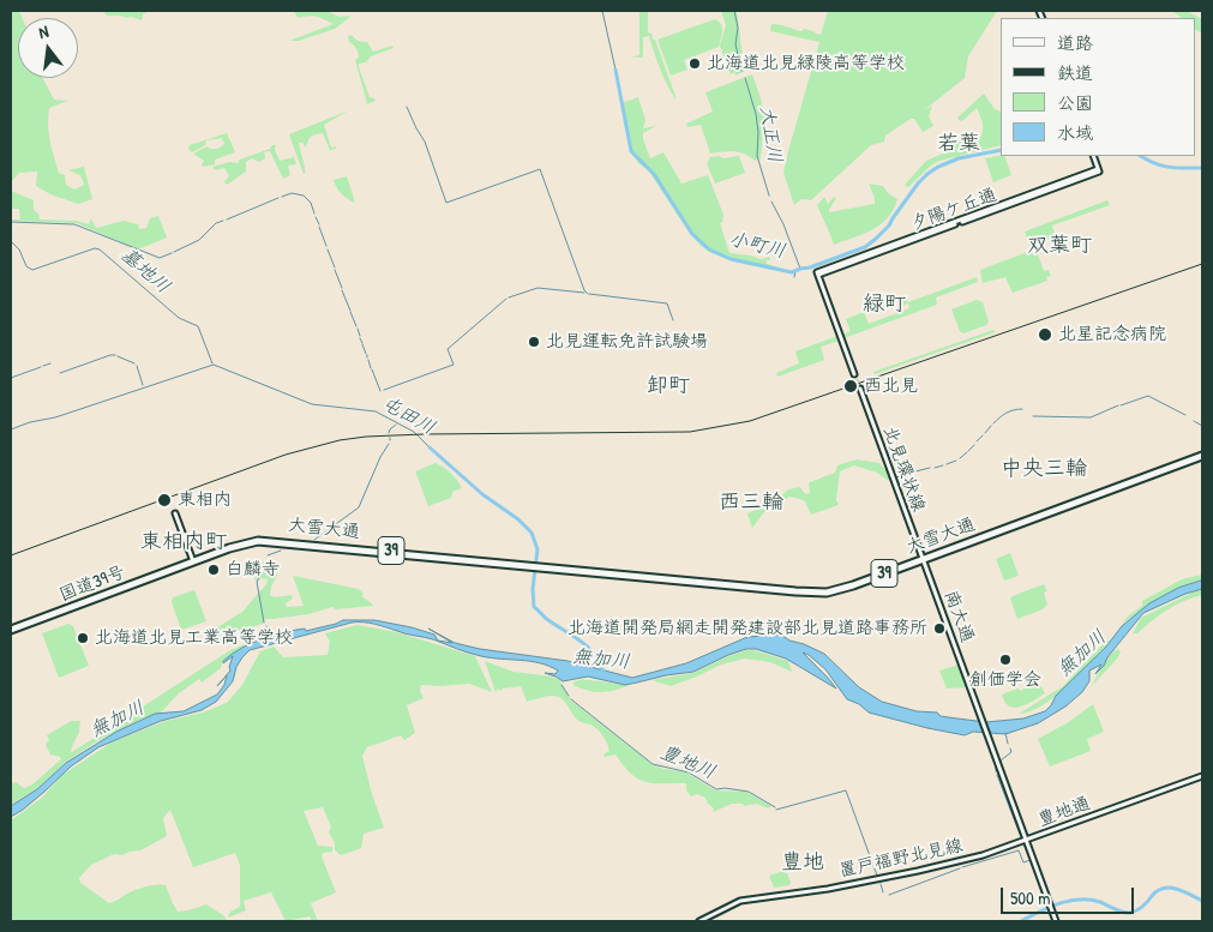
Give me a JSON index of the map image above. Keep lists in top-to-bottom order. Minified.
{"streets":{"highway":["大雪大通","39","国道39号"],"main road":["夕陽ケ丘通","北見環状線","南大通","豊地通","置戸福野北見線"]},"crossings":[["北見環状線","大雪大通"],["北見環状線","南大通"],["大雪大通","国道39号"],["大雪大通","南大通"],["南大通","豊地通"],["豊地通","置戸福野北見線"]],"districts":["若葉","双葉町","緑町","卸町","中央三輪","西三輪","東相内町","豊地"],"water":["大正川","小町川","墓地川","屯田川","無加川","豊地川"],"places":["北海道北見緑陵高等学校","北星記念病院","北見運転免許試験場","西北見","東相内","白麟寺","北海道開発局網走開発建設部北見道路事務所","北海道北見工業高等学校","創価学会"],"legend":["道路","鉄道","公園","水域"],"scale_bar":"500 m","north":"top"}
